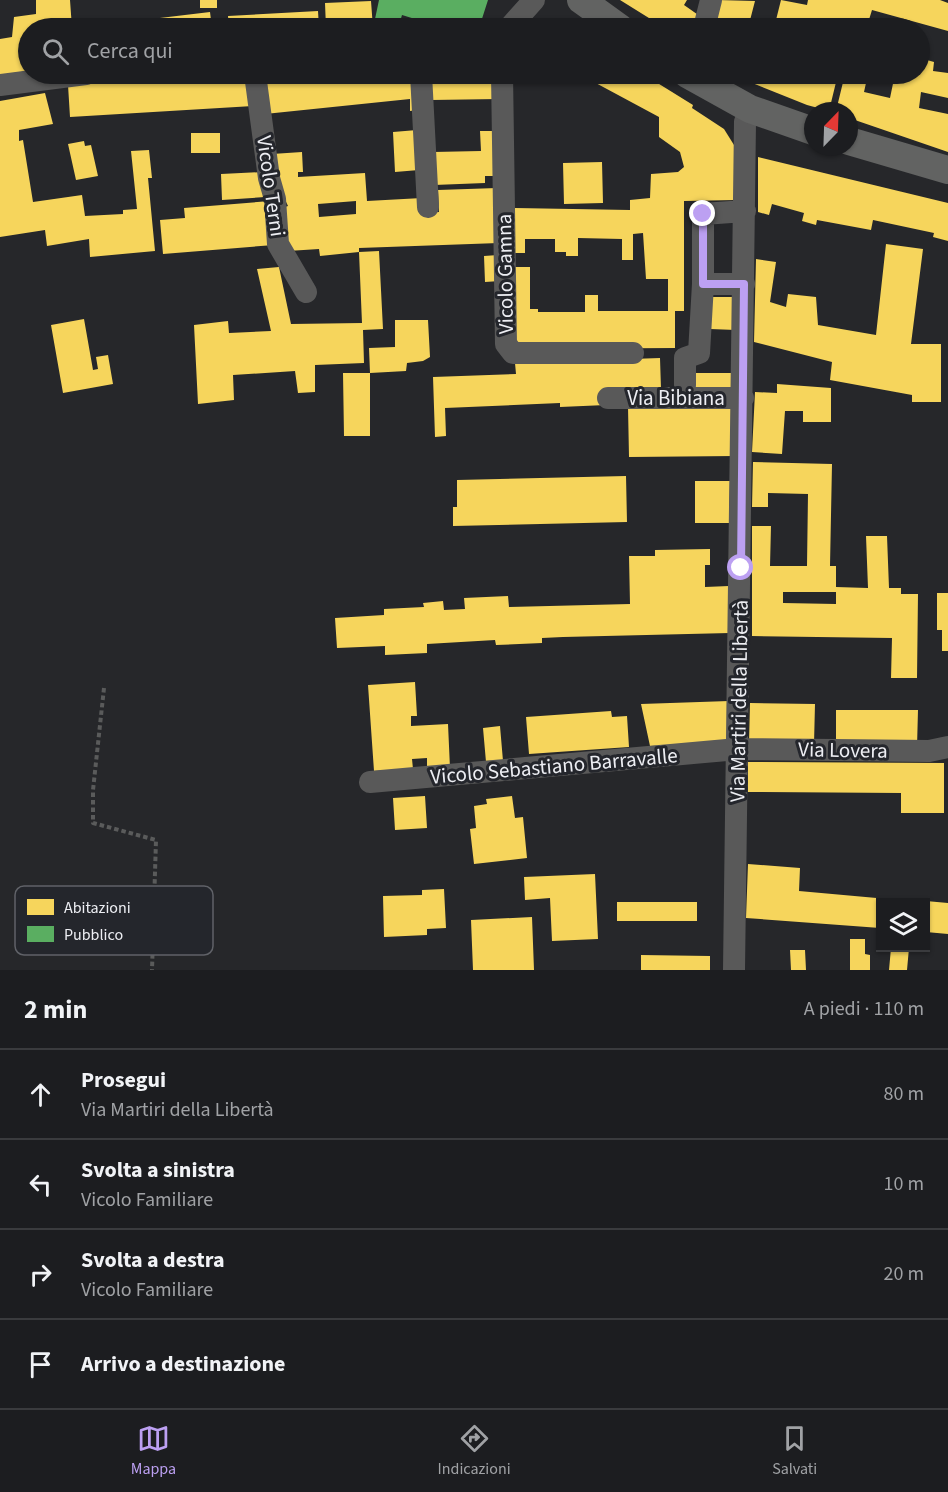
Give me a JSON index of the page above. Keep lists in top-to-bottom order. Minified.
{"streets":{"street":["Vicolo Terni","Vicolo Gamna","Via Bibiana","Via Martiri della Libertà","Via Lovera","Vicolo Sebastiano Barravalle"]},"crossings":[["Via Bibiana","Via Martiri della Libertà"],["Via Martiri della Libertà","Via Lovera"],["Via Martiri della Libertà","Vicolo Sebastiano Barravalle"],["Via Lovera","Vicolo Sebastiano Barravalle"]],"legend":["Abitazioni","Pubblico"],"north":"top right","page":{"search":"Cerca qui","heading":["2 min","A piedi · 110 m"],"list":[["Prosegui","Via Martiri della Libertà","80 m"],["Svolta a sinistra","Vicolo Familiare","10 m"],["Svolta a destra","Vicolo Familiare","20 m"],"Arrivo a destinazione"],"nav":["Mappa","Indicazioni","Salvati"]}}
